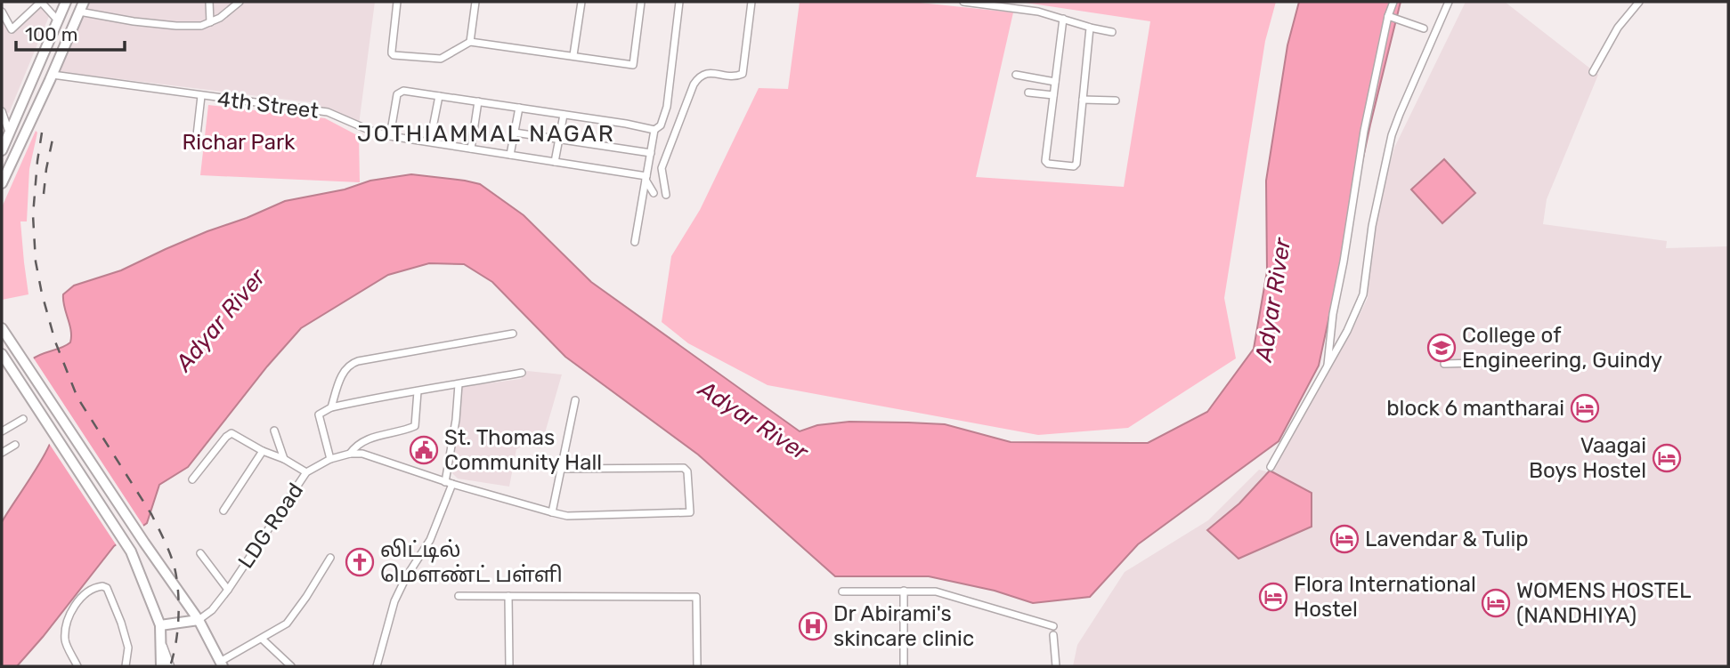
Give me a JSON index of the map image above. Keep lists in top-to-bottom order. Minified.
{"streets":{"street":["4th Street","LDG Road"]},"districts":["JOTHIAMMAL NAGAR"],"water":["Adyar River"],"parks":["Richar Park"],"places":{"school or university":["College of Engineering, Guindy"],"hotel":["block 6 mantharai","Vaagai Boys Hostel","Lavendar & Tulip","Flora International Hostel","WOMENS HOSTEL (NANDHIYA)"],"public building":["St. Thomas Community Hall"],"church":["லிட்டில் மௌண்ட் பள்ளி"],"hospital":["Dr Abirami's skincare clinic"]},"scale_bar":"100 m"}
